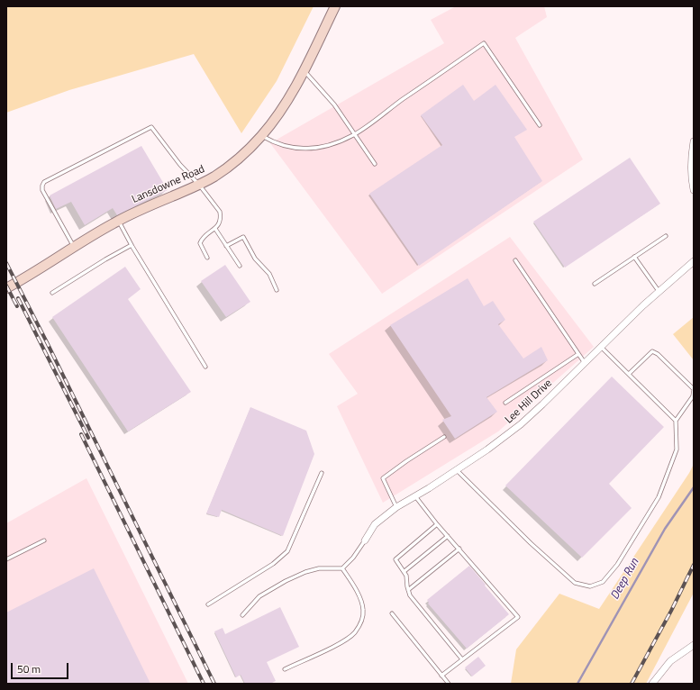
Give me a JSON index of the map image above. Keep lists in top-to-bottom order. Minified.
{"streets":{"main road":["Lansdowne Road"],"street":["Lee Hill Drive"]},"water":["Deep Run"],"scale_bar":"50 m"}
